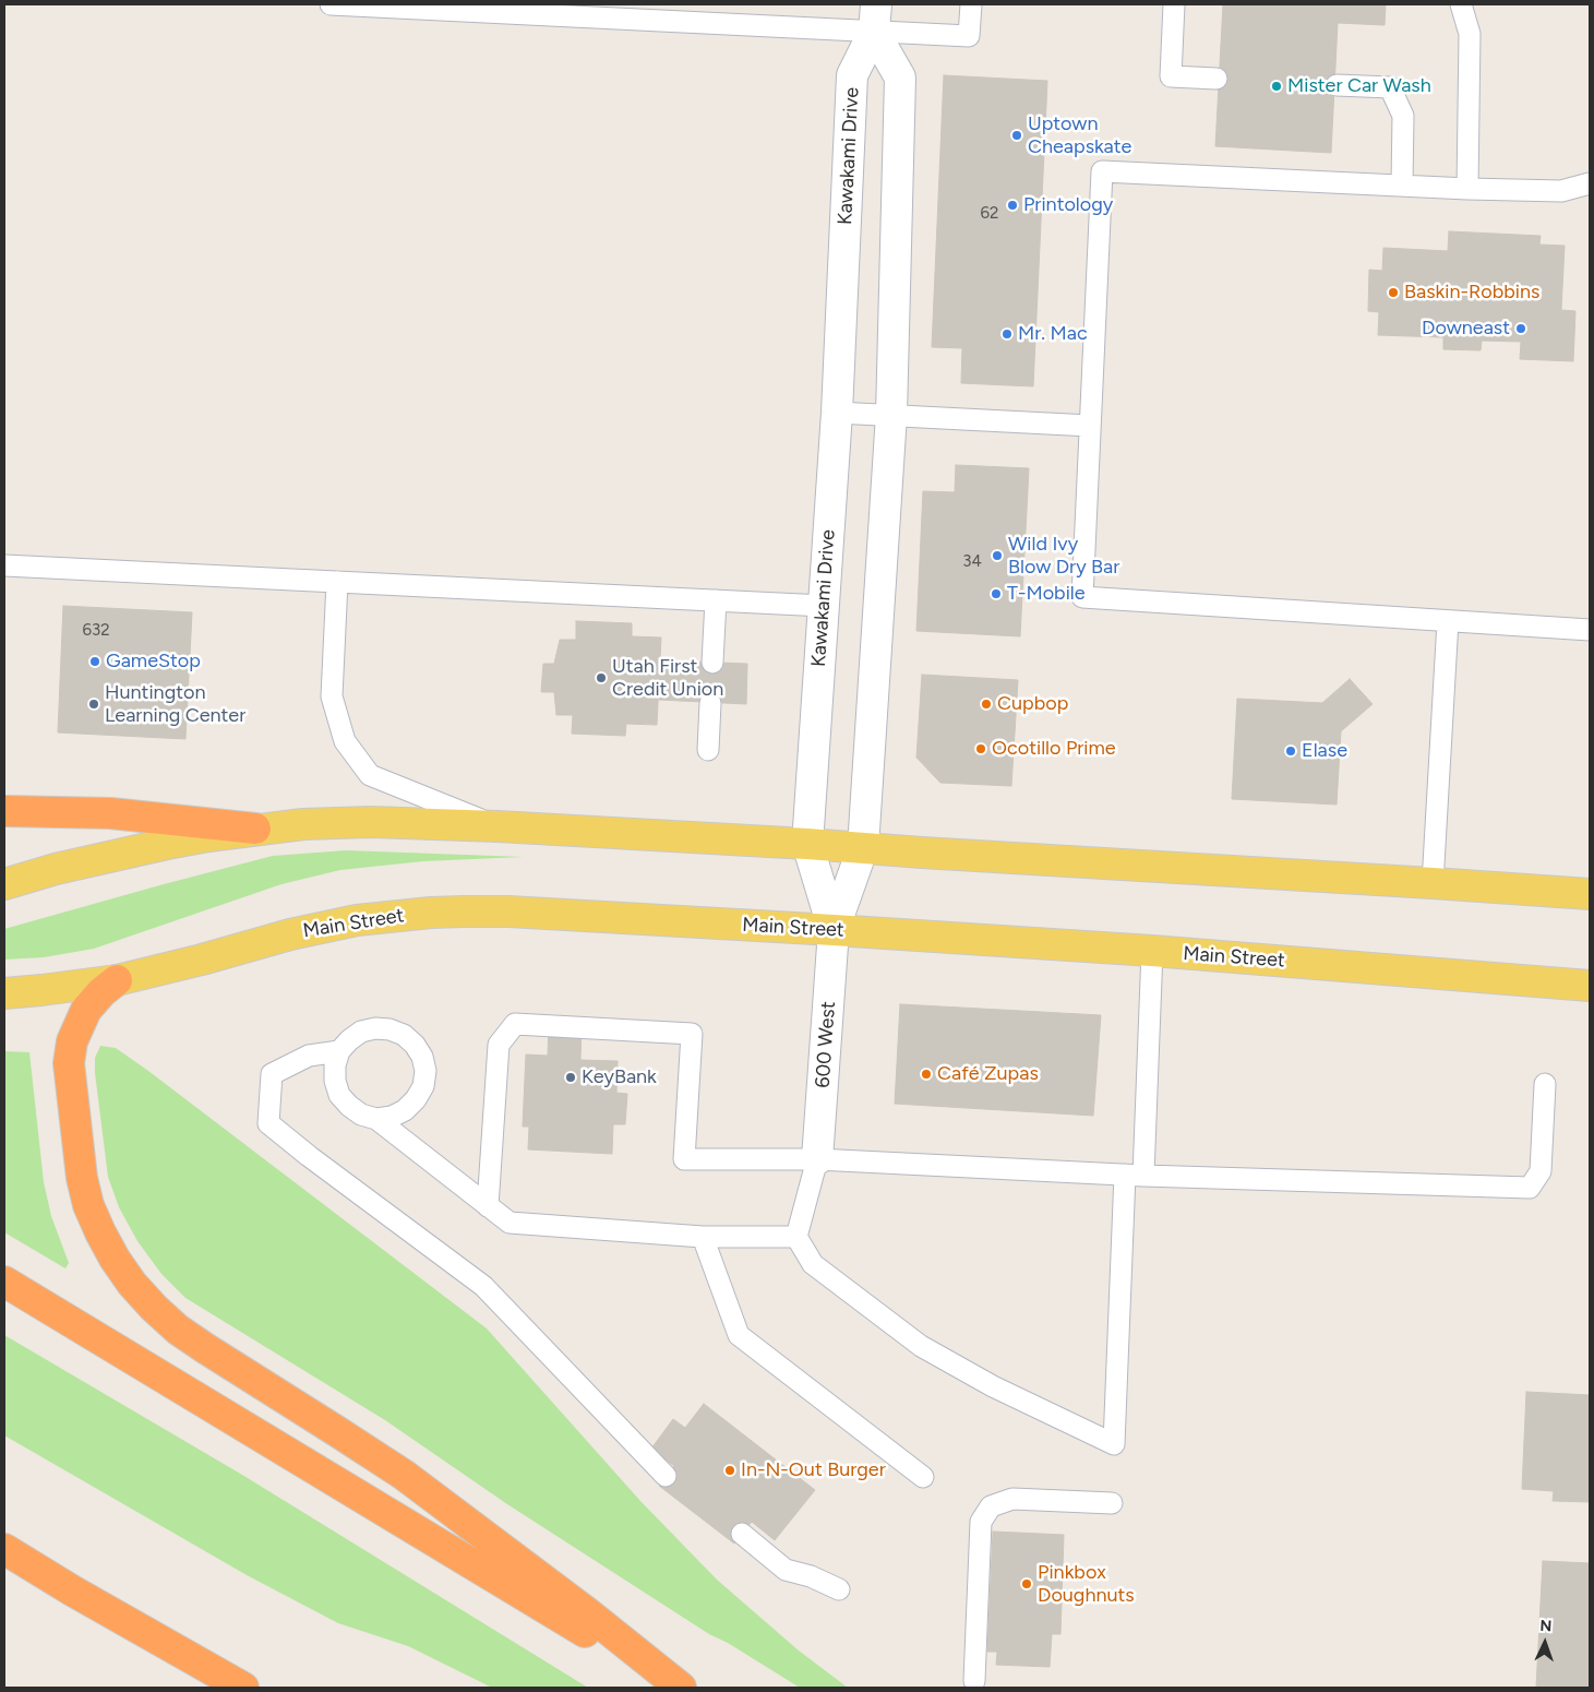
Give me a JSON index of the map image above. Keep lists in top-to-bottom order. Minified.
{"streets":{"main road":["Main Street"],"street":["Kawakami Drive","600 West"]},"crossings":[["Kawakami Drive","Main Street"],["Kawakami Drive","600 West"],["Main Street","600 West"]],"places":["Mister Car Wash","Uptown Cheapskate","Printology","Baskin-Robbins","Downeast","Mr. Mac","Wild Ivy Blow Dry Bar","T-Mobile","GameStop","Utah First Credit Union","Huntington Learning Center","Cupbop","Ocotillo Prime","Elase","Café Zupas","KeyBank","In-N-Out Burger","Pinkbox Doughnuts"],"house_numbers":["62","34","632"],"north":"top"}
